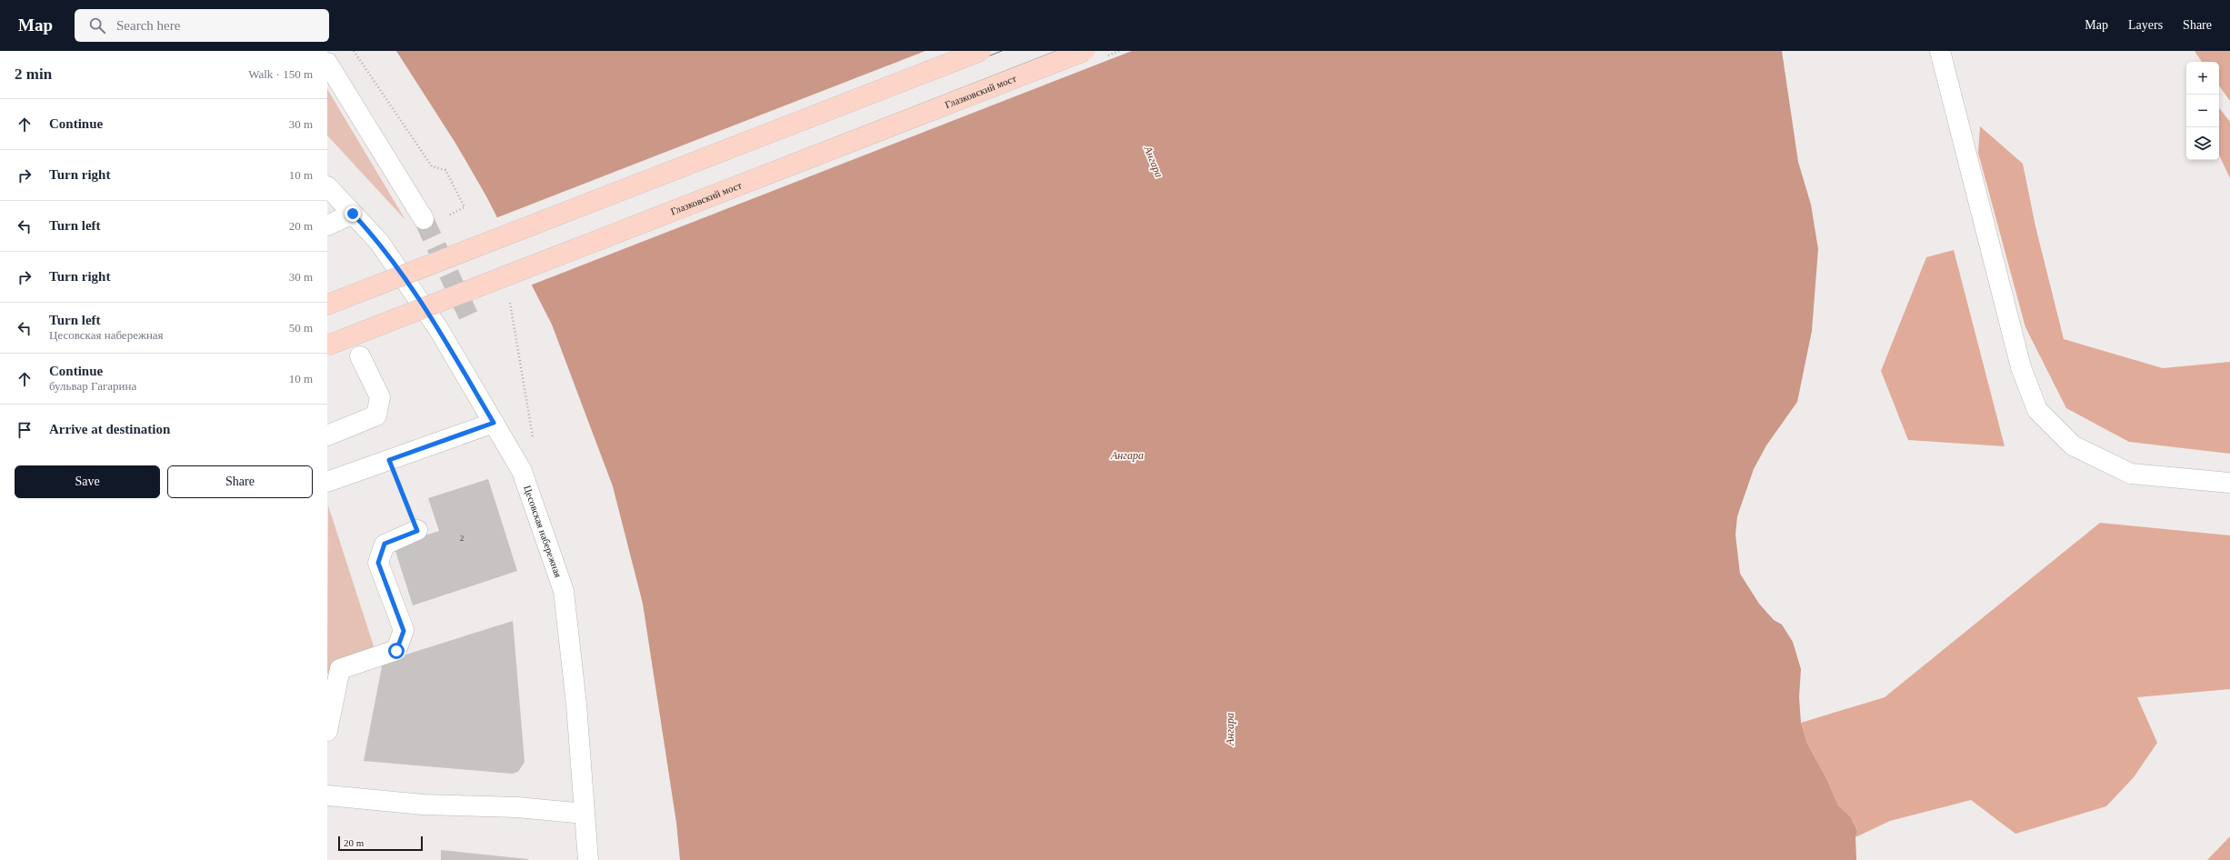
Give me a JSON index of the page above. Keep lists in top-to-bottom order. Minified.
{"streets":{"main road":["Глазковский мост"],"street":["Цесовская набережная"]},"water":["Ангара"],"house_numbers":["2"],"scale_bar":"20 m","page":{"header":"Map","search":"Search here","nav":["Map","Layers","Share"],"heading":["2 min","Walk · 150 m"],"map_buttons":["+","−"],"list":[["Continue","30 m"],["Turn right","10 m"],["Turn left","20 m"],["Turn right","30 m"],["Turn left","Цесовская набережная","50 m"],["Continue","бульвар Гагарина","10 m"],"Arrive at destination"],"buttons":["Save","Share"],"scale":"20 m"}}
